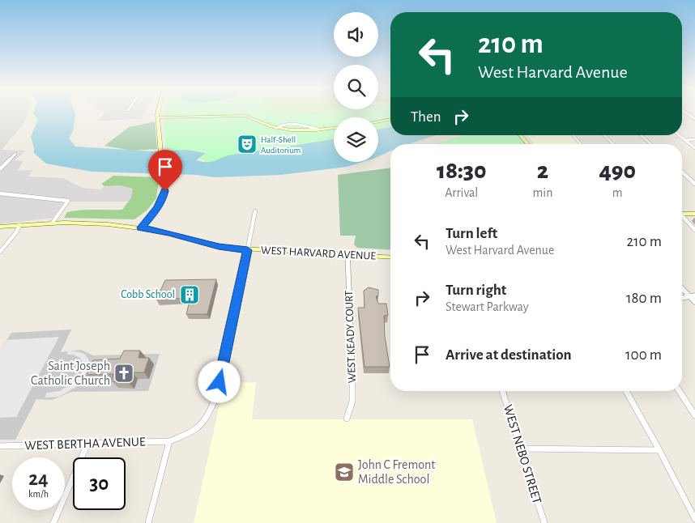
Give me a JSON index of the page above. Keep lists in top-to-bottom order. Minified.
{"streets":{"main road":["WEST HARVARD AVENUE"],"street":["WEST KEADY COURT","WEST BERTHA AVENUE","WEST NEBO STREET"]},"crossings":[["WEST HARVARD AVENUE","WEST KEADY COURT"]],"places":{"theatre":["Half-Shell Auditorium"],"building":["Cobb School"],"church":["Saint Joseph Catholic Church"],"school or university":["John C Fremont Middle School"]},"page":{"turn":["210 m","West Harvard Avenue"],"then":"Then","eta":["18:30","Arrival","2","min","490","m"],"list":[{"name":"Turn left","note":"West Harvard Avenue","value":"210 m"},{"name":"Turn right","note":"Stewart Parkway","value":"180 m"},{"name":"Arrive at destination","value":"100 m"}],"speed":"24 km/h","limit":"30"}}
